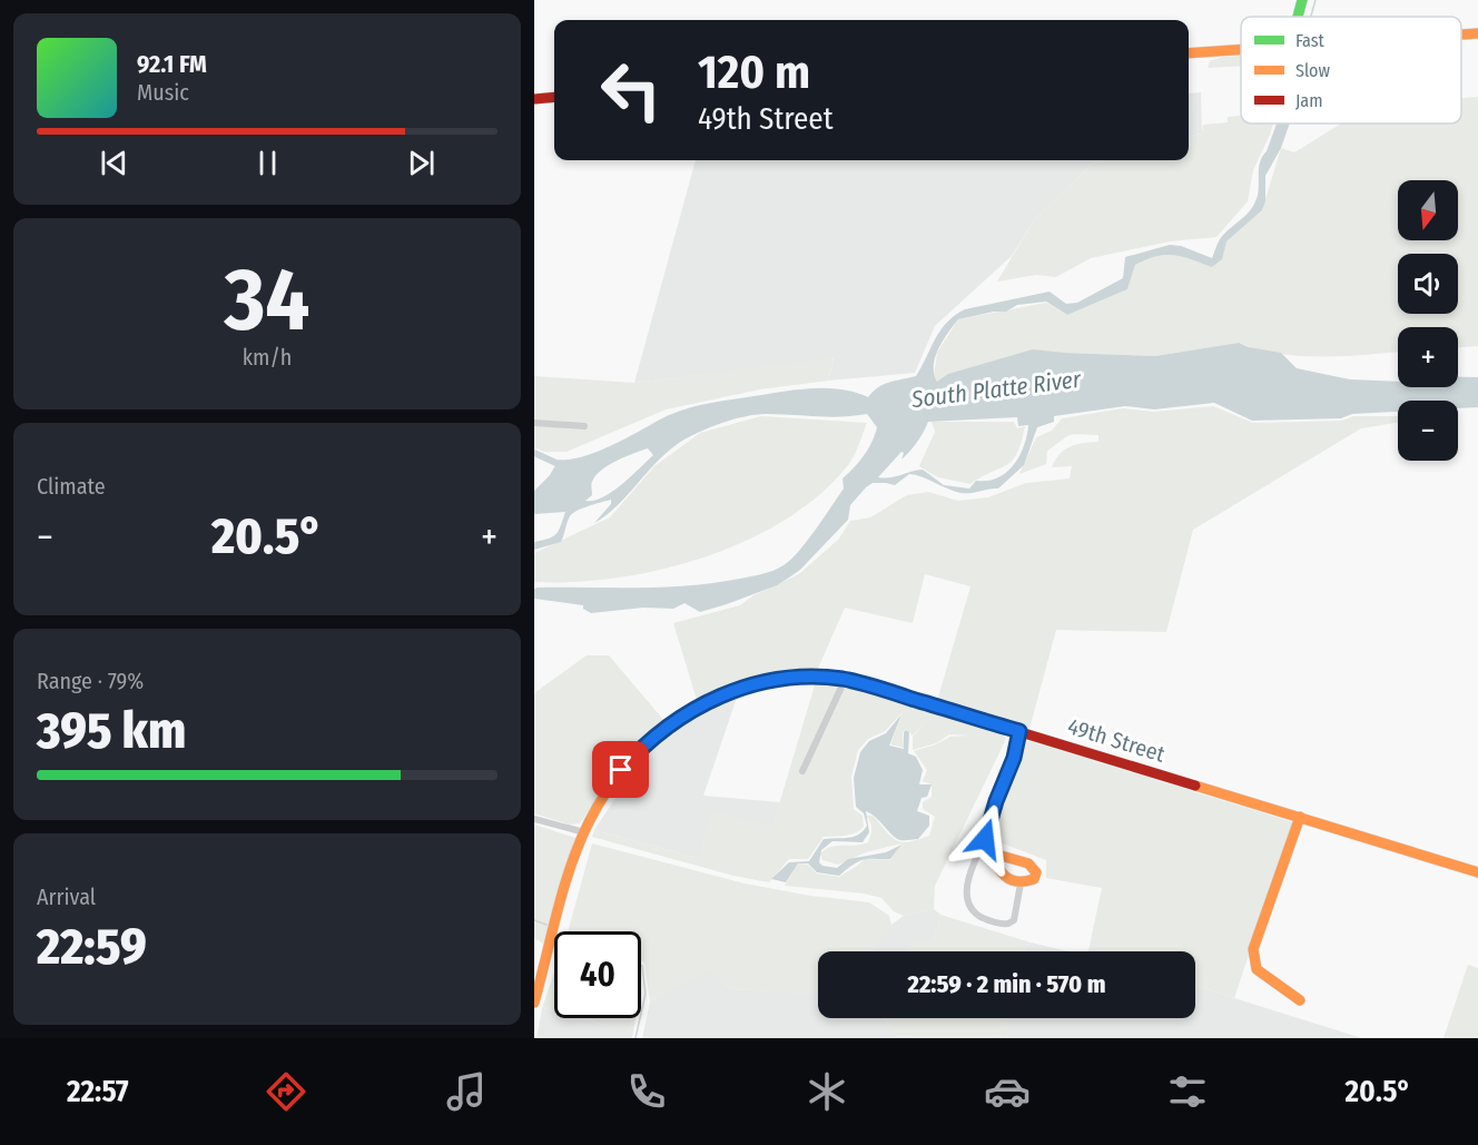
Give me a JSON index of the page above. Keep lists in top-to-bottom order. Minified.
{"streets":{"street":["49th Street"]},"water":["South Platte River"],"legend":["Fast","Slow","Jam"],"north":"bottom","page":{"turn":["120 m","49th Street"],"song":["92.1 FM","Music"],"map_buttons":["+","−"],"tile":[["34","km/h"],"Climate",["Range · 79%","395 km"],["Arrival","22:59"]],"heat":["−","20.5°","+"],"limit":"40","trip":"22:59 · 2 min · 570 m","tabs":["22:57","20.5°"]}}
